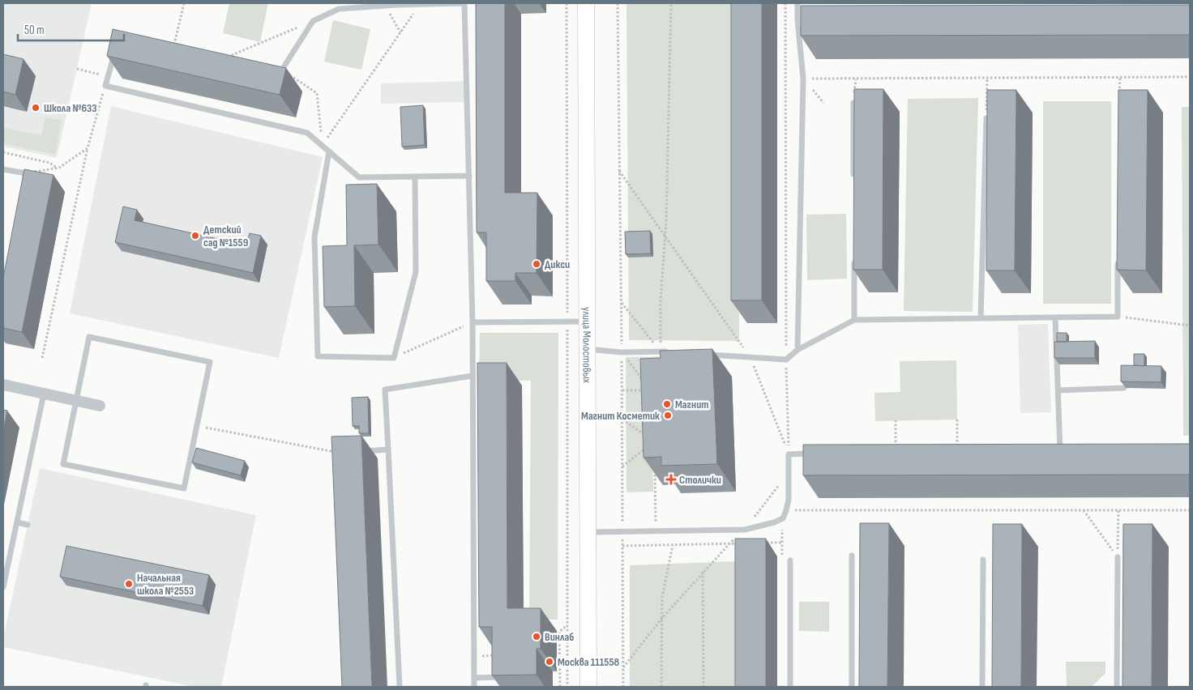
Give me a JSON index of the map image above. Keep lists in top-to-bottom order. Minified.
{"streets":{"street":["улица Молостовых"]},"places":{"other":["Школа №633","Детский сад №1559","Дикси","Магнит","Магнит Косметик","Начальная школа №2553","Винлаб","Москва 111558"],"health":["Столички"]},"scale_bar":"50 m"}
